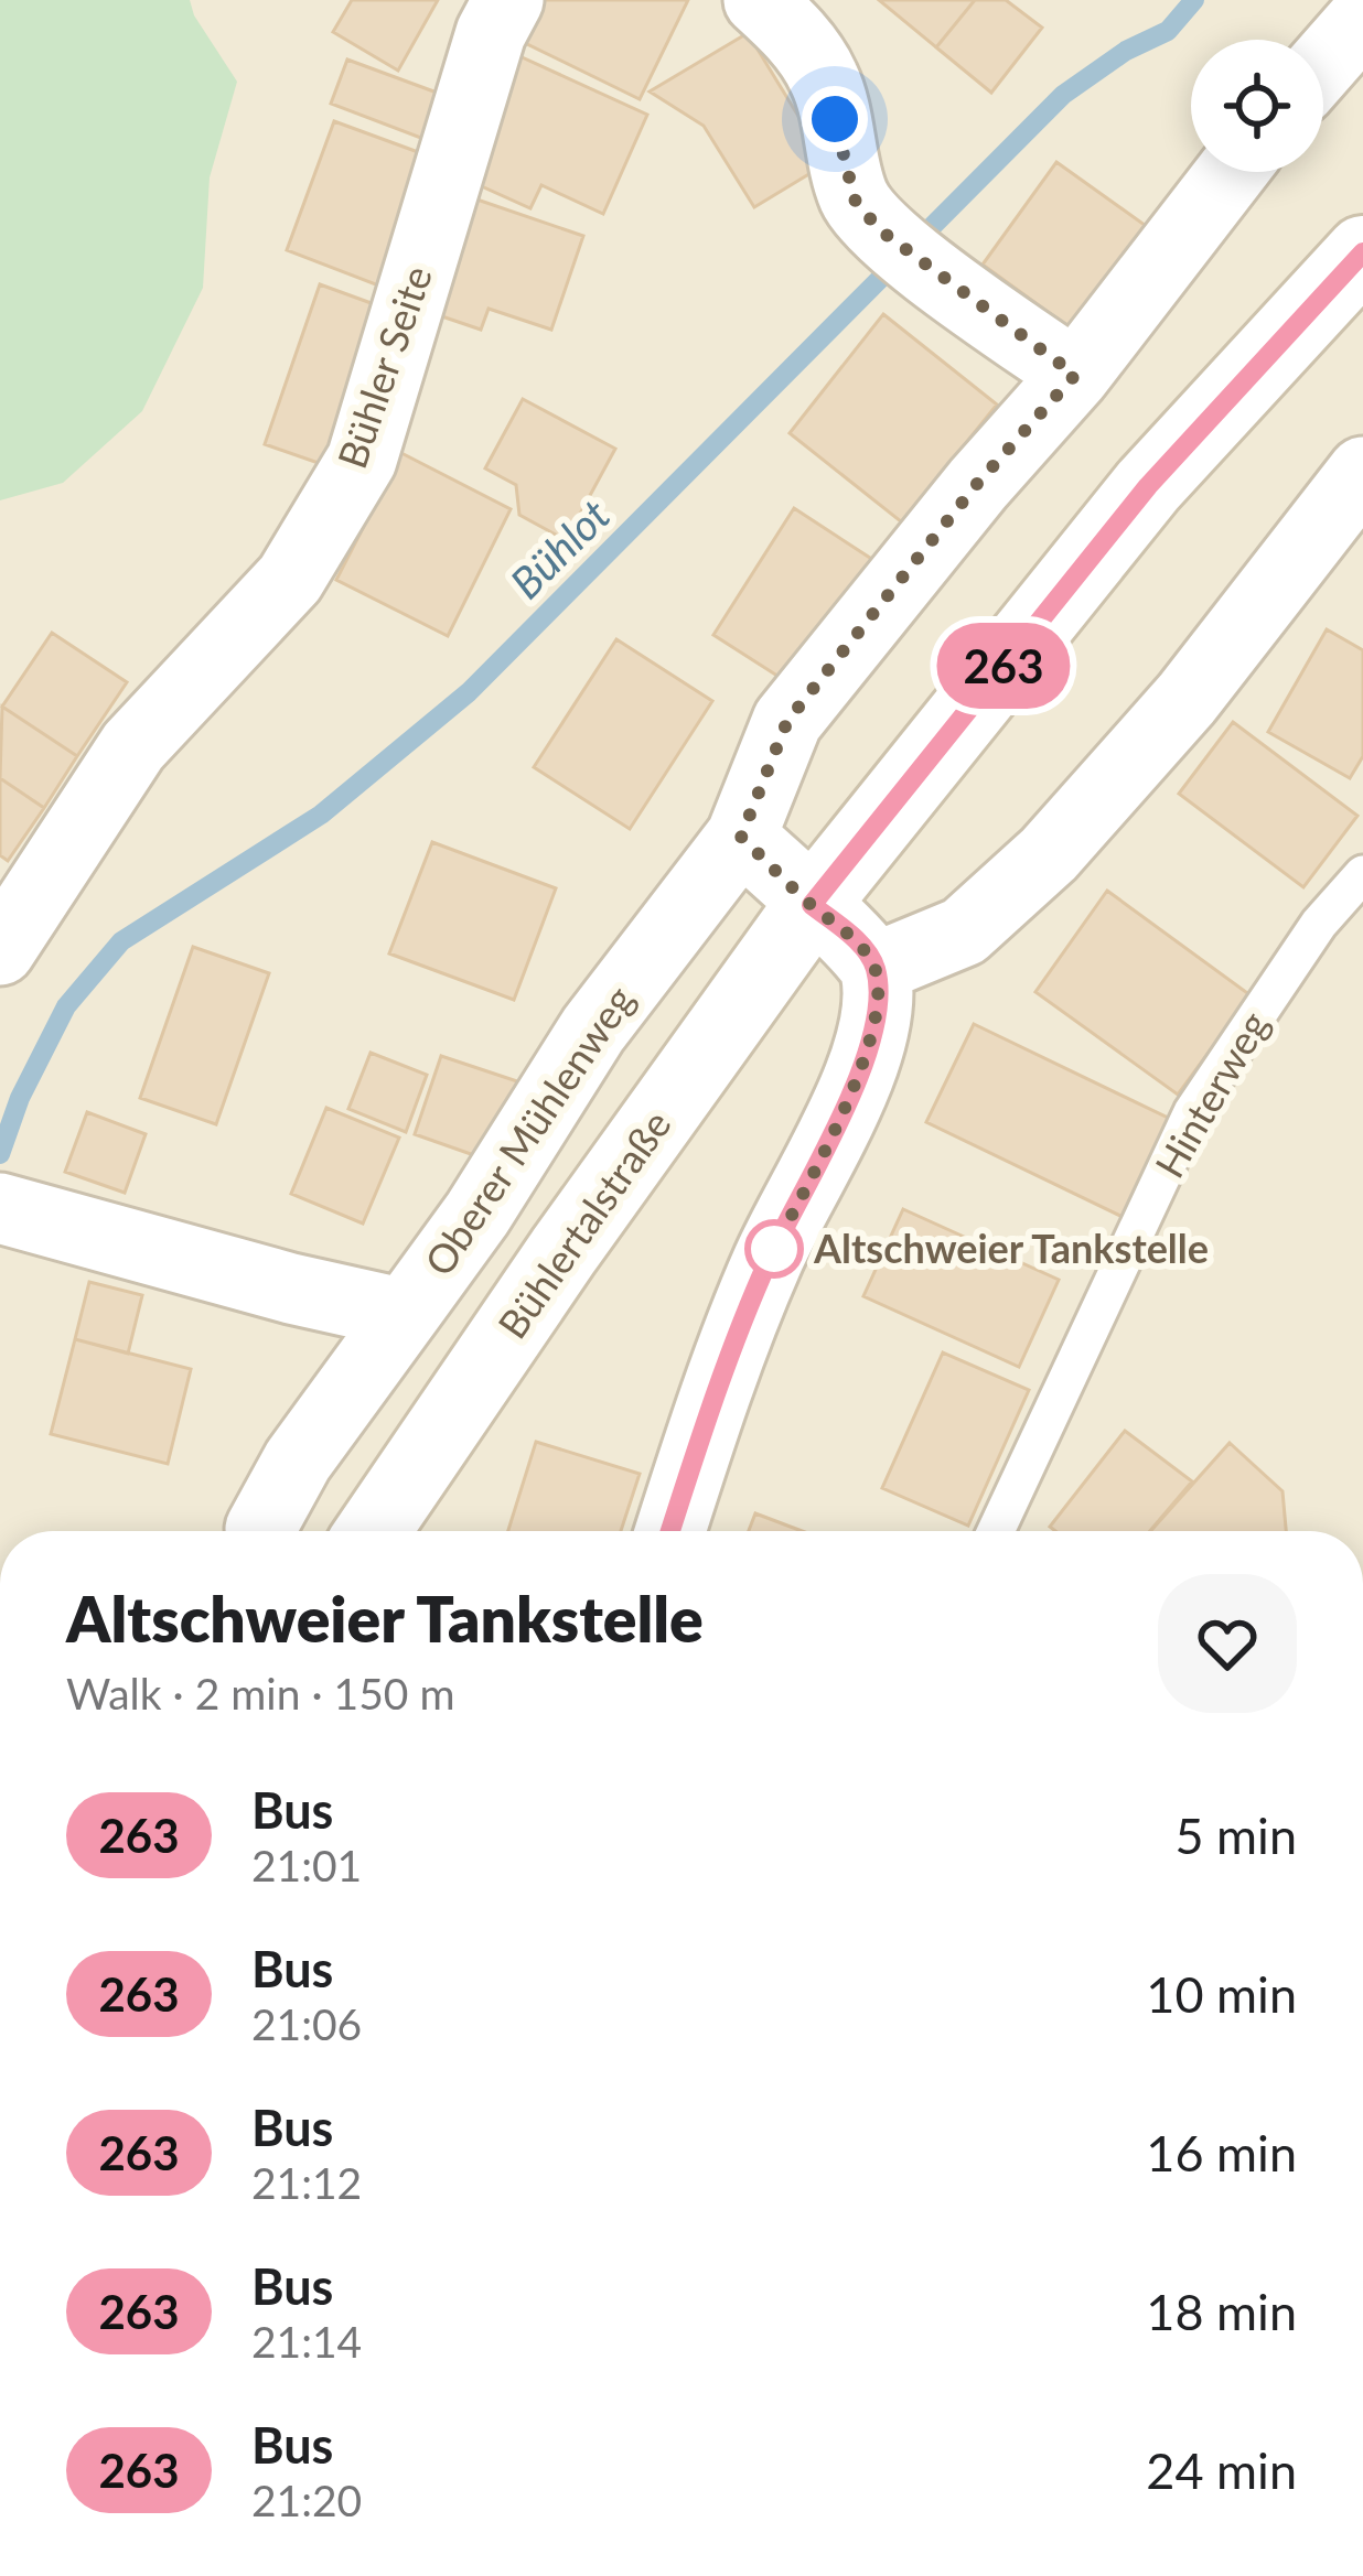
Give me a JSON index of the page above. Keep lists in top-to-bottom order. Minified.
{"streets":{"main road":["Bühlertalstraße"],"street":["Bühler Seite","Oberer Mühlenweg"],"lane":["Hinterweg"]},"water":["Bühlot"],"places":["Altschweier Tankstelle"],"lines":["bus line 263"],"page":{"on_map":"263","heading":["Altschweier Tankstelle","Walk · 2 min · 150 m"],"list":[{"mark":"263","name":"Bus","note":"21:01","value":"5 min"},{"mark":"263","name":"Bus","note":"21:06","value":"10 min"},{"mark":"263","name":"Bus","note":"21:12","value":"16 min"},{"mark":"263","name":"Bus","note":"21:14","value":"18 min"},{"mark":"263","name":"Bus","note":"21:20","value":"24 min"}]}}
